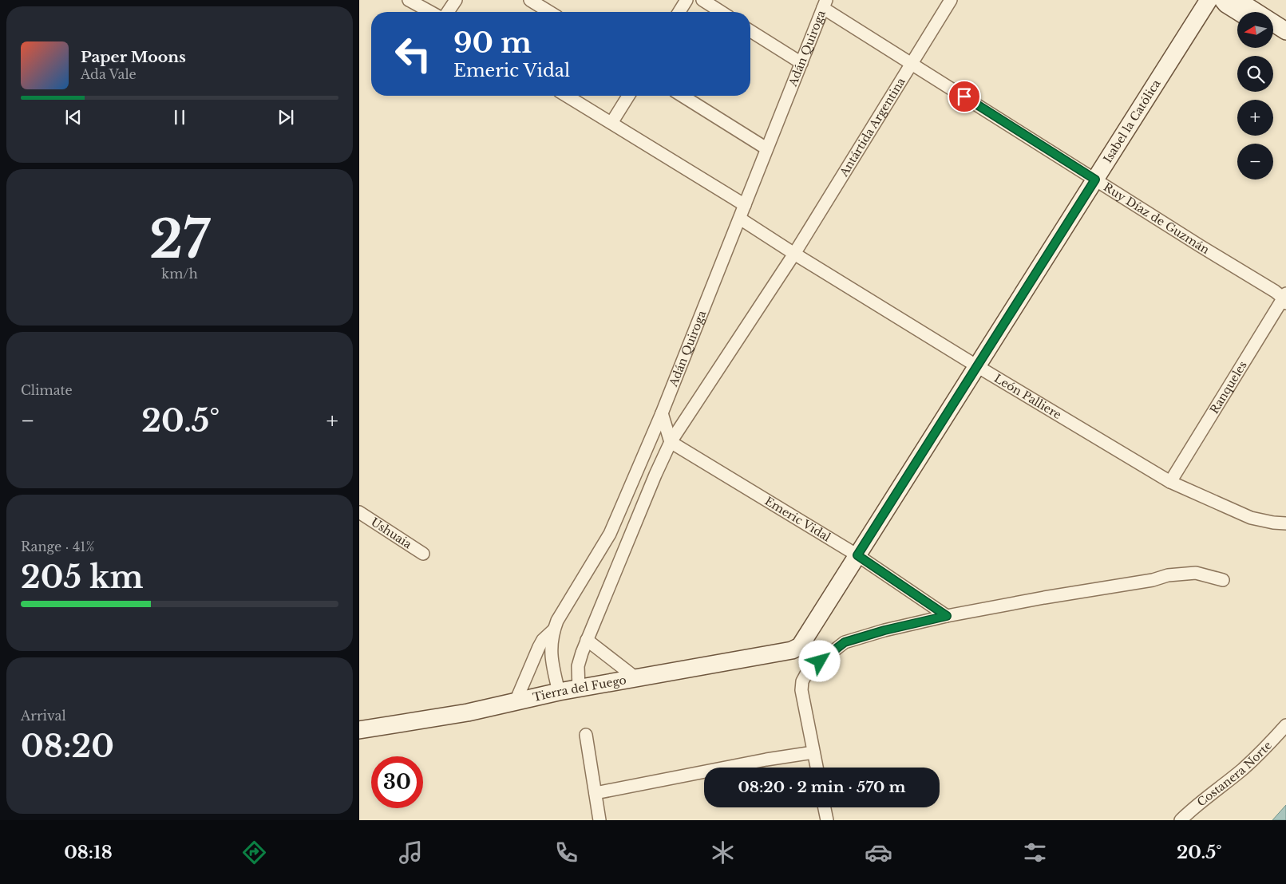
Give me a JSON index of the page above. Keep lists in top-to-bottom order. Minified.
{"streets":{"main road":["Isabel la Católica","Tierra del Fuego"],"street":["Adán Quiroga","Antártida Argentina","Ruy Díaz de Guzmán","Ranqueles","León Palliere","Emeric Vidal","Ushuaia","Costanera Norte"]},"crossings":[["Adán Quiroga","Ruy Díaz de Guzmán"],["Adán Quiroga","León Palliere"],["Adán Quiroga","Tierra del Fuego"],["Isabel la Católica","Ruy Díaz de Guzmán"],["Isabel la Católica","León Palliere"],["Isabel la Católica","Emeric Vidal"],["Isabel la Católica","Tierra del Fuego"],["Antártida Argentina","Ruy Díaz de Guzmán"],["Antártida Argentina","León Palliere"],["Ruy Díaz de Guzmán","Ranqueles"],["Ranqueles","León Palliere"]],"north":"left","page":{"map_buttons":["+","−"],"turn":["90 m","Emeric Vidal"],"song":["Paper Moons","Ada Vale"],"tile":[["27","km/h"],"Climate",["Range · 41%","205 km"],["Arrival","08:20"]],"heat":["−","20.5°","+"],"limit":"30","trip":"08:20 · 2 min · 570 m","tabs":["08:18","20.5°"]}}
